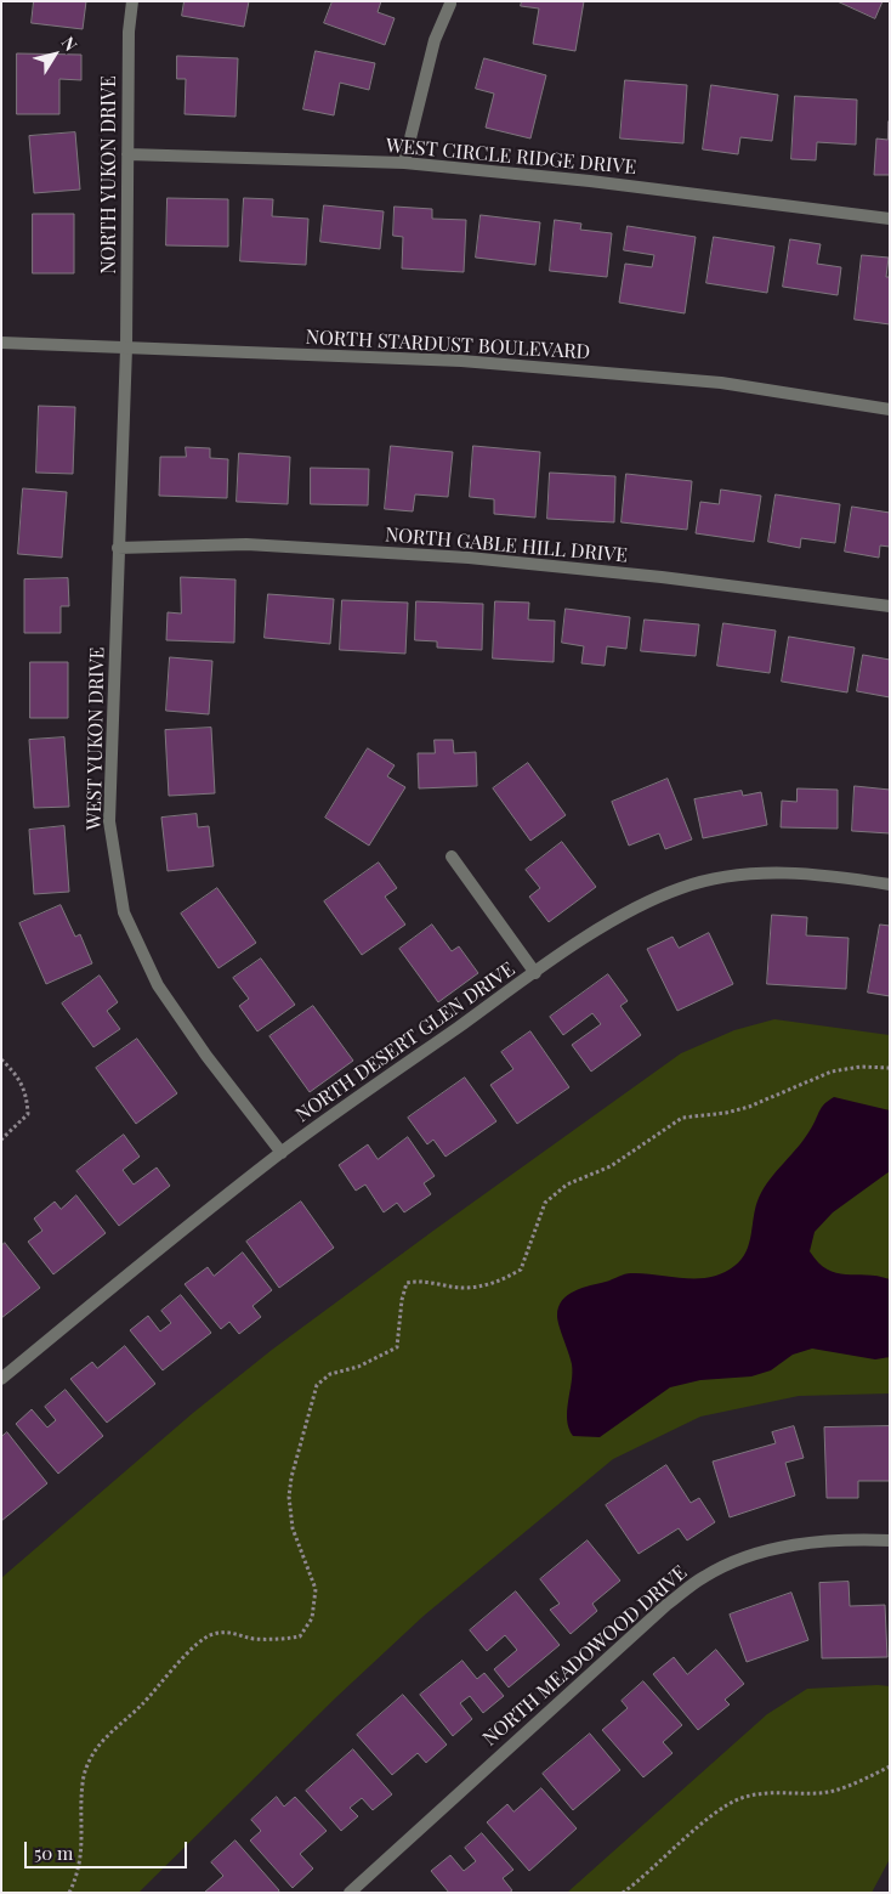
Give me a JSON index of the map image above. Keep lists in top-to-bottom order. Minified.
{"streets":{"street":["WEST CIRCLE RIDGE DRIVE","NORTH YUKON DRIVE","NORTH STARDUST BOULEVARD","NORTH GABLE HILL DRIVE","WEST YUKON DRIVE","NORTH DESERT GLEN DRIVE","NORTH MEADOWOOD DRIVE"]},"crossings":[["WEST CIRCLE RIDGE DRIVE","NORTH YUKON DRIVE"],["NORTH YUKON DRIVE","NORTH STARDUST BOULEVARD"],["NORTH YUKON DRIVE","WEST YUKON DRIVE"],["NORTH STARDUST BOULEVARD","WEST YUKON DRIVE"],["NORTH GABLE HILL DRIVE","WEST YUKON DRIVE"],["WEST YUKON DRIVE","NORTH DESERT GLEN DRIVE"]],"scale_bar":"50 m","north":"top right"}
